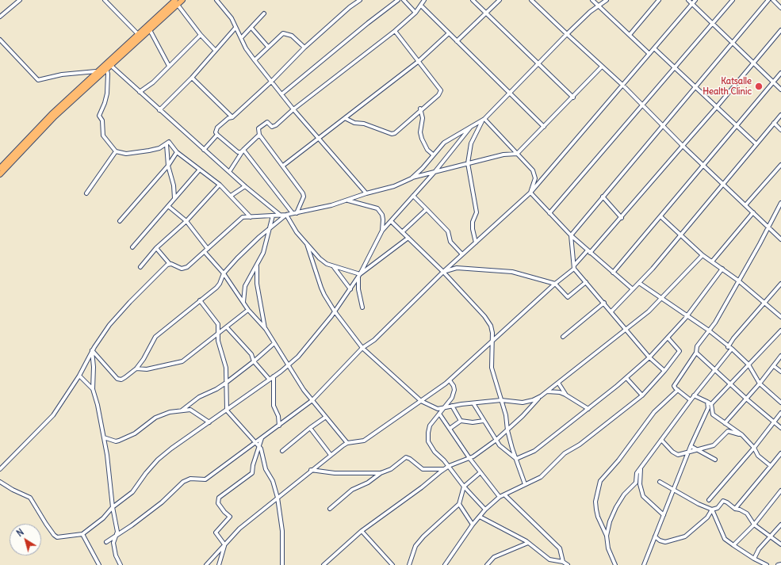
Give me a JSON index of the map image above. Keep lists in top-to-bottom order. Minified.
{"places":["Katsalle Health Clinic"],"north":"top left"}
